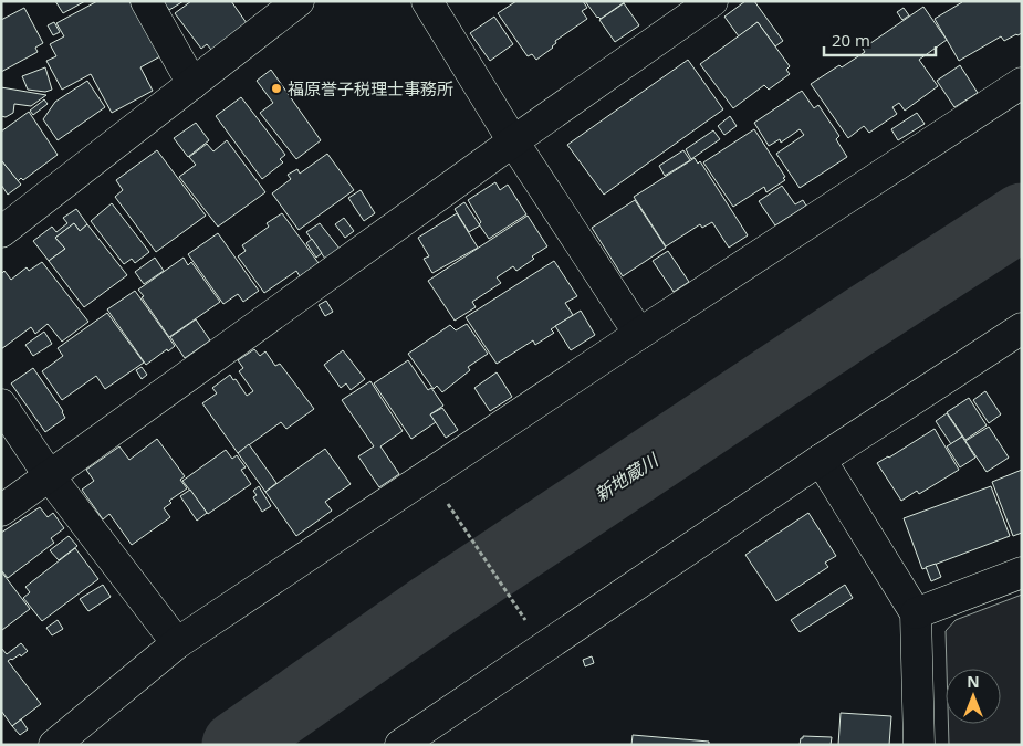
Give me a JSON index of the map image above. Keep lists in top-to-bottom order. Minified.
{"water":["新地蔵川"],"places":["福原誉子税理士事務所"],"scale_bar":"20 m","north":"top"}
